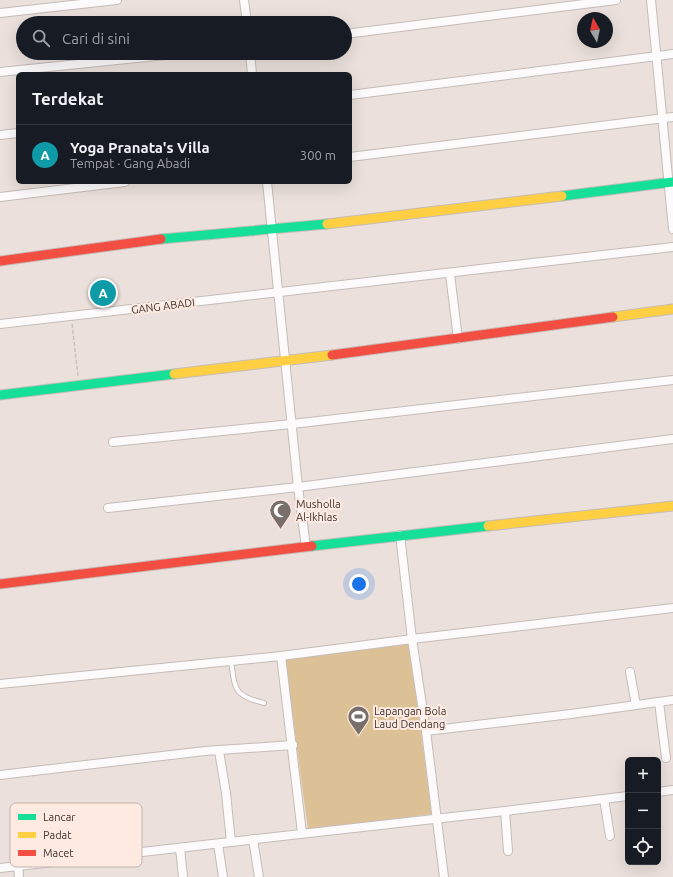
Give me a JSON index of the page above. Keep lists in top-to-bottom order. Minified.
{"streets":{"street":["GANG ABADI"]},"places":{"mosque":["Musholla Al-Ikhlas"],"sports":["Lapangan Bola Laud Dendang"]},"legend":["Lancar","Padat","Macet"],"north":"top","page":{"search":"Cari di sini","heading":"Terdekat","list":[{"mark":"A","name":"Yoga Pranata's Villa","note":"Tempat · Gang Abadi","value":"300 m"}],"pins":"A","map_buttons":["+","−"]}}
